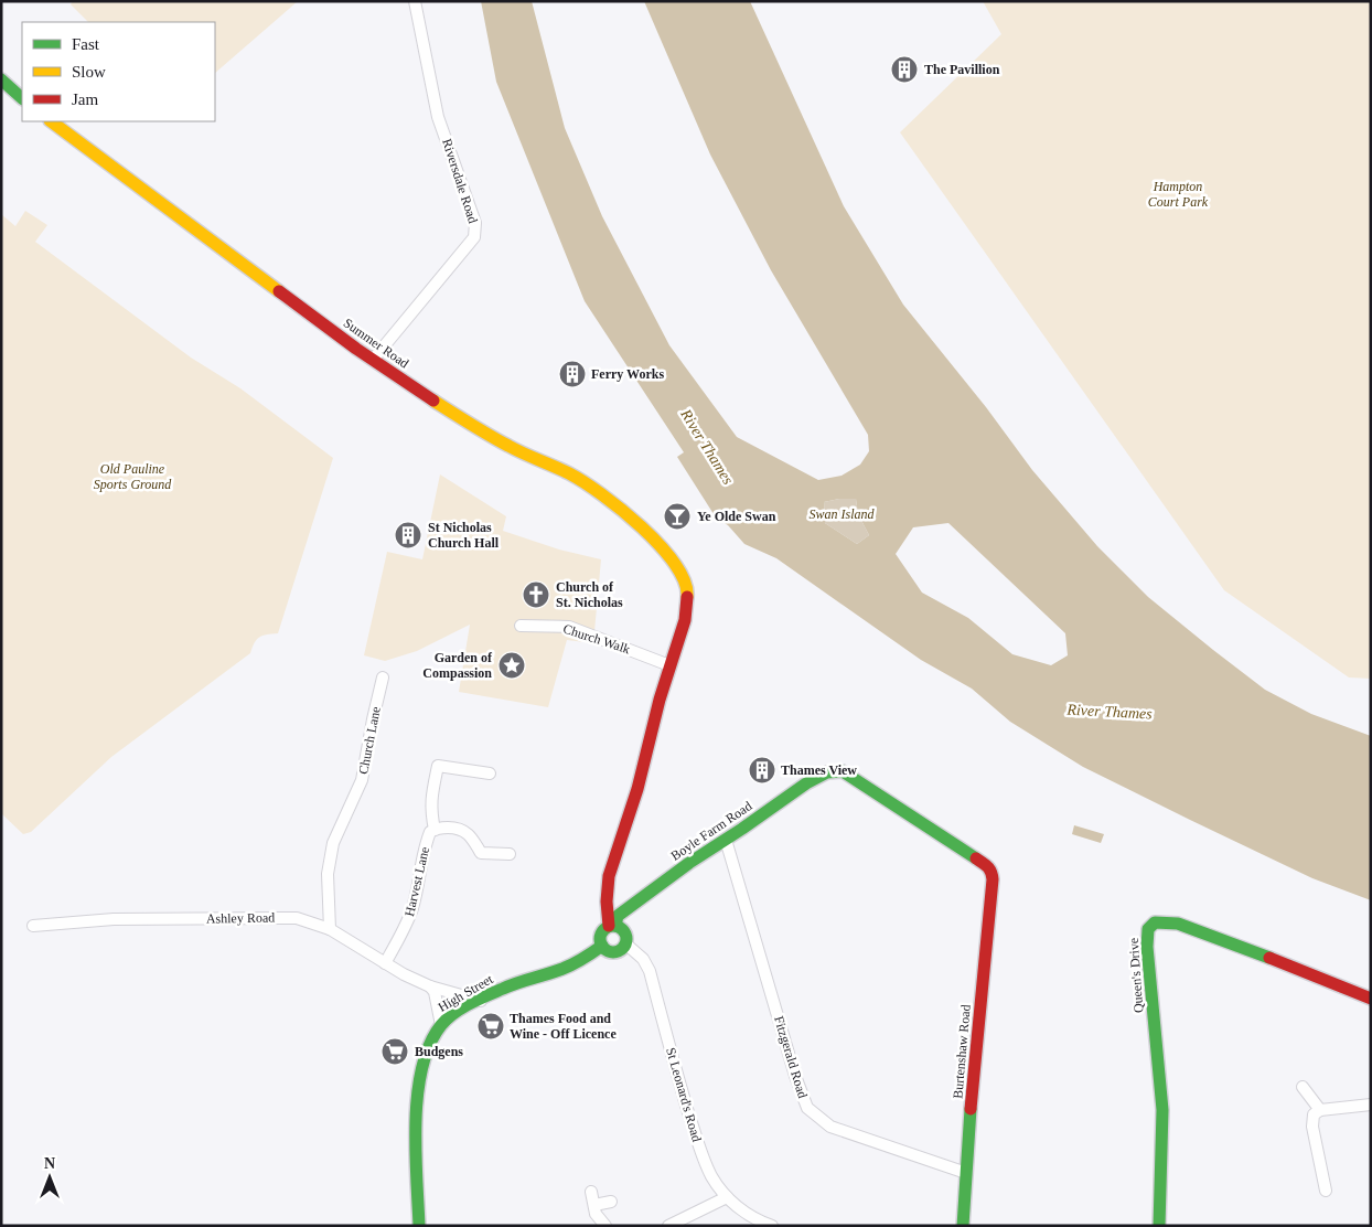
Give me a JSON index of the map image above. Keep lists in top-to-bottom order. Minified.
{"streets":{"street":["Riversdale Road","Summer Road","Church Walk","Church Lane","Boyle Farm Road","Harvest Lane","Ashley Road","Queen's Drive","High Street","Burtenshaw Road","Fitzgerald Road","St Leonard's Road"]},"crossings":[["Riversdale Road","Summer Road"],["Summer Road","Church Walk"],["Church Lane","Ashley Road"],["Boyle Farm Road","High Street"],["Boyle Farm Road","Burtenshaw Road"],["Boyle Farm Road","Fitzgerald Road"],["Boyle Farm Road","St Leonard's Road"],["Harvest Lane","Ashley Road"],["Ashley Road","High Street"],["High Street","St Leonard's Road"],["Burtenshaw Road","Fitzgerald Road"]],"water":["River Thames"],"parks":["Hampton Court Park","Old Pauline Sports Ground","Swan Island"],"places":{"building":["The Pavillion","Ferry Works","St Nicholas Church Hall","Thames View"],"bar":["Ye Olde Swan"],"church":["Church of St. Nicholas"],"place":["Garden of Compassion"],"supermarket":["Thames Food and Wine - Off Licence","Budgens"]},"legend":["Fast","Slow","Jam"],"north":"top"}
